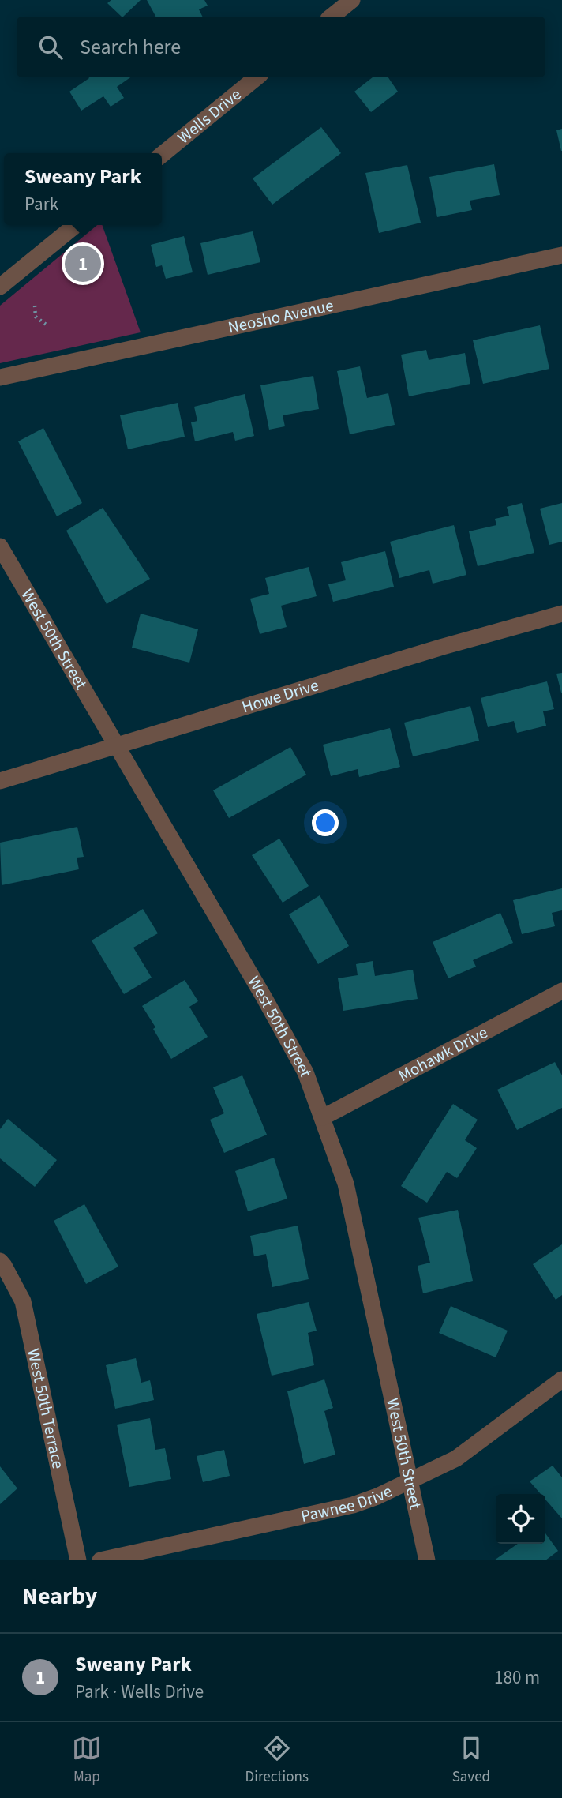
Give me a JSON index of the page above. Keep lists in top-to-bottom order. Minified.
{"streets":{"street":["Wells Drive","Neosho Avenue","West 50th Street","Howe Drive","Mohawk Drive","West 50th Terrace","Pawnee Drive"]},"crossings":[["West 50th Street","Howe Drive"],["West 50th Street","Mohawk Drive"],["West 50th Street","Pawnee Drive"]],"page":{"search":"Search here","popup":["Sweany Park","Park"],"pins":"1","heading":"Nearby","list":[{"mark":"1","name":"Sweany Park","note":"Park · Wells Drive","value":"180 m"}],"nav":["Map","Directions","Saved"]}}
